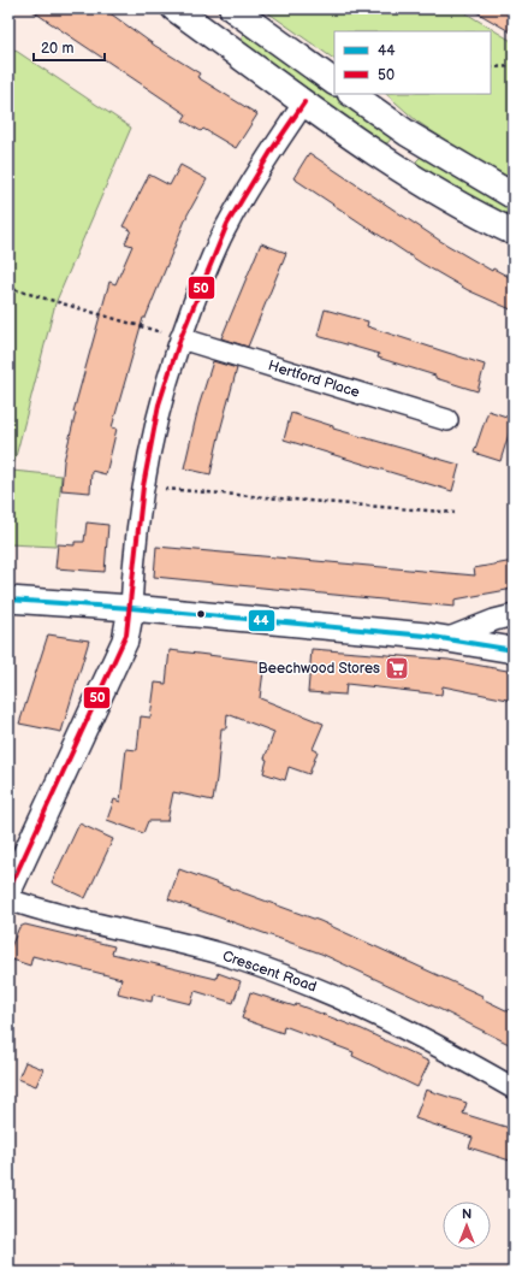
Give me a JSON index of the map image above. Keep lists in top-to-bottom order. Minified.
{"streets":{"street":["Hertford Place","Crescent Road"]},"places":{"supermarket":["Beechwood Stores"]},"lines":["transit line 50","transit line 44"],"legend":["44","50"],"scale_bar":"20 m","north":"top"}
